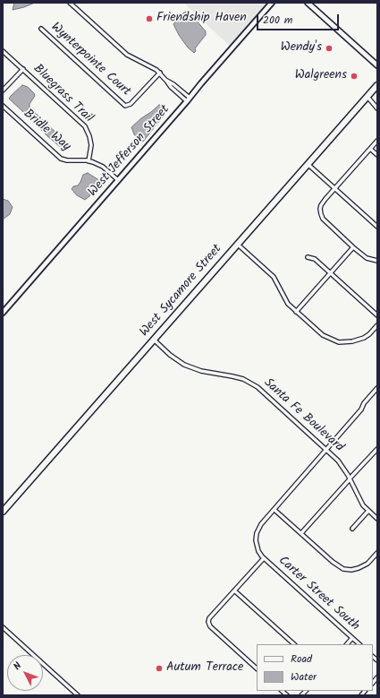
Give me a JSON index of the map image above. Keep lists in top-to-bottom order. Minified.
{"streets":{"main road":["West Sycamore Street"],"street":["Wynterpointe Court","Bluegrass Trail","Bridle Way","West Jefferson Street","Santa Fe Boulevard","Carter Street South"]},"crossings":[["Bluegrass Trail","Bridle Way"],["Bridle Way","West Jefferson Street"],["West Sycamore Street","Santa Fe Boulevard"]],"places":["Friendship Haven","Wendy's","Walgreens","Autum Terrace"],"legend":["Road","Water"],"scale_bar":"200 m","north":"top left"}
